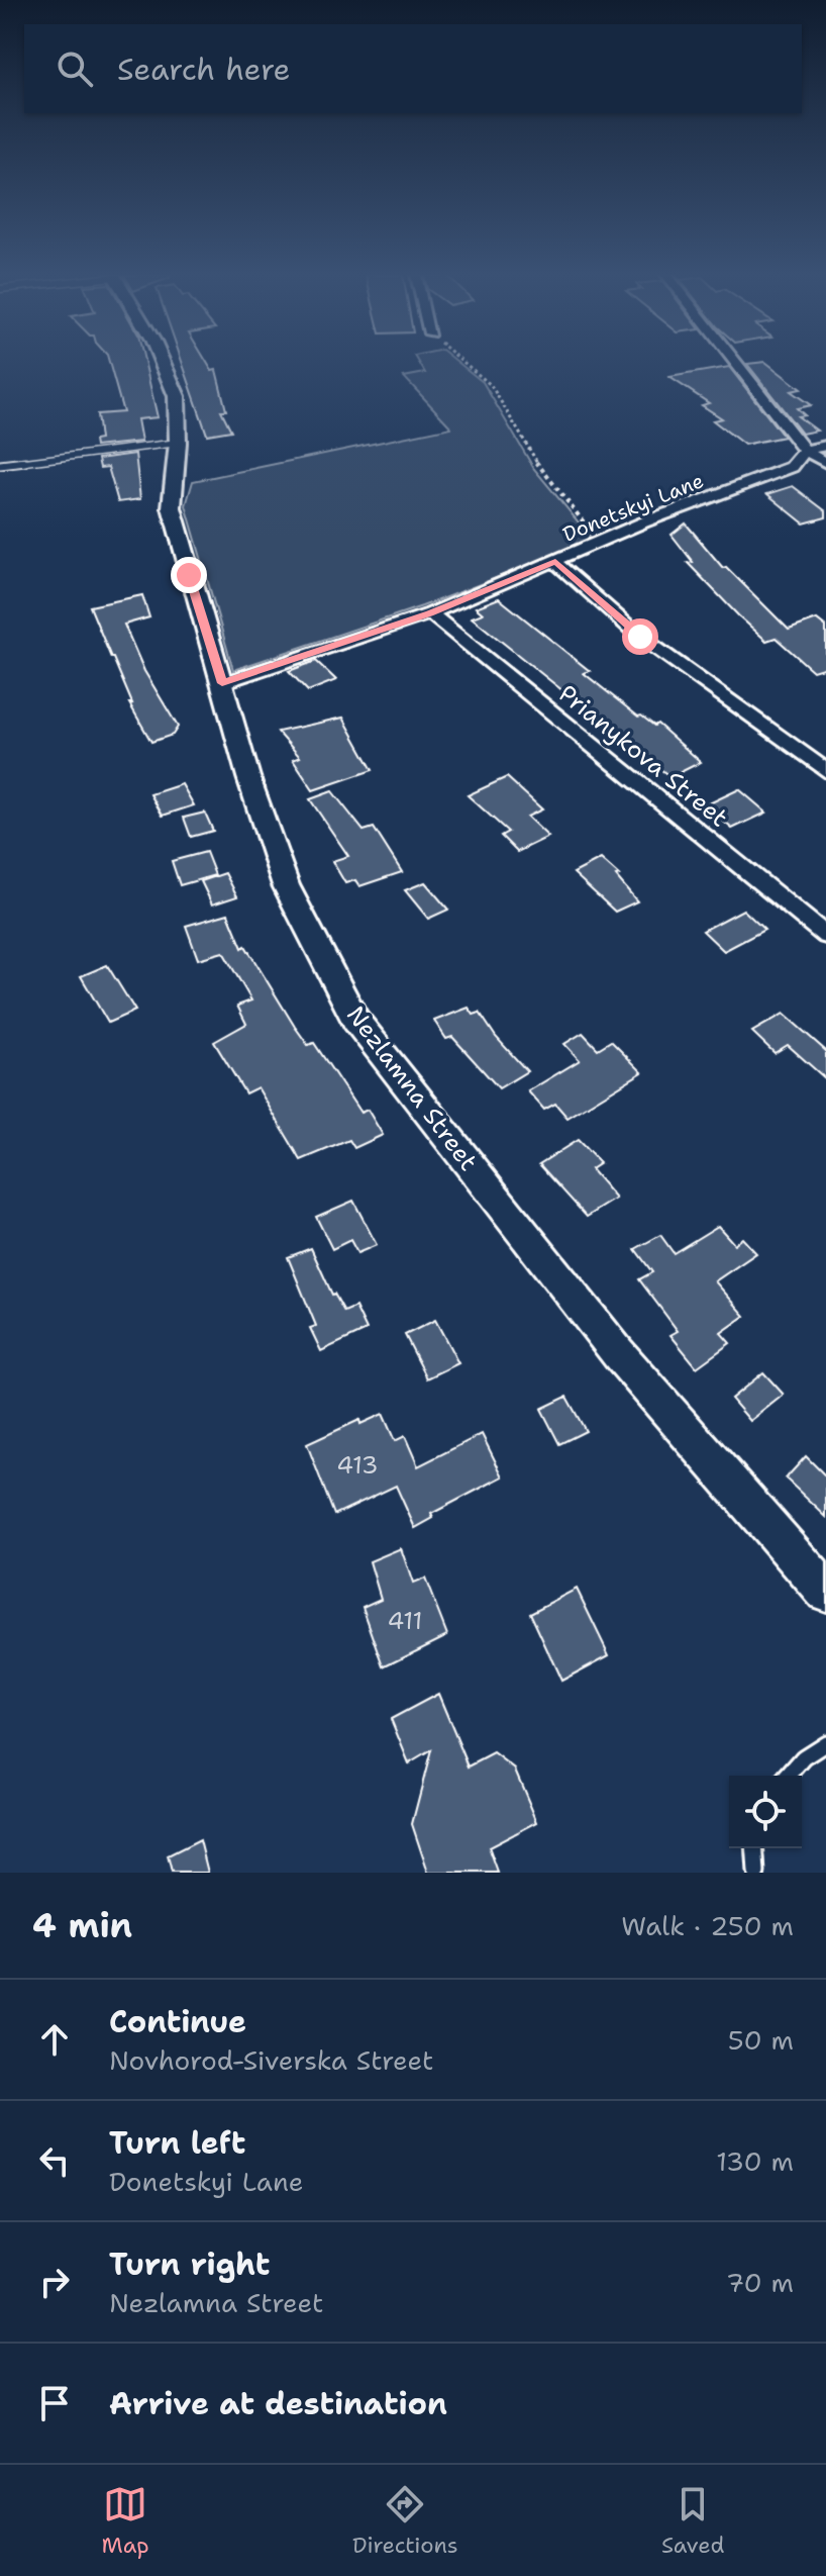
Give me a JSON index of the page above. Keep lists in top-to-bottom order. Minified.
{"streets":{"street":["Donetskyi Lane","Prianykova Street","Nezlamna Street"]},"crossings":[["Donetskyi Lane","Prianykova Street"],["Donetskyi Lane","Nezlamna Street"]],"house_numbers":["413","411"],"page":{"search":"Search here","heading":["4 min","Walk · 250 m"],"list":[["Continue","Novhorod-Siverska Street","50 m"],["Turn left","Donetskyi Lane","130 m"],["Turn right","Nezlamna Street","70 m"],"Arrive at destination"],"nav":["Map","Directions","Saved"]}}
